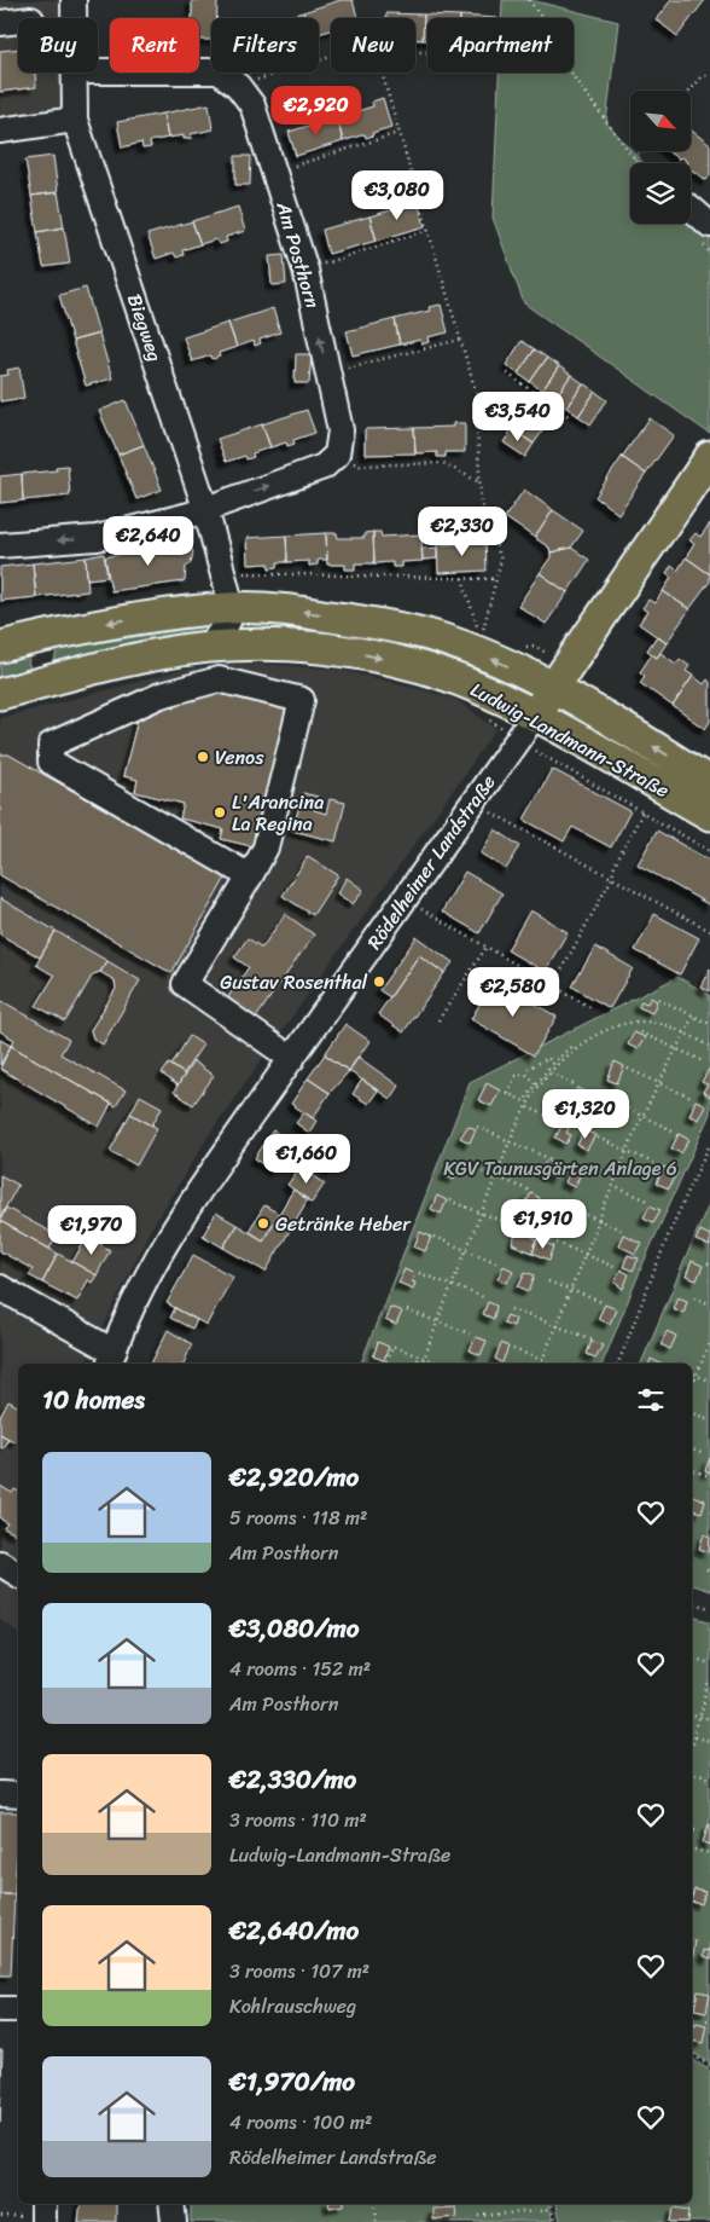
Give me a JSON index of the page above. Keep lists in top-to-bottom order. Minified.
{"streets":{"main road":["Ludwig-Landmann-Straße","Rödelheimer Landstraße"],"street":["Am Posthorn","Biegweg"]},"crossings":[["Biegweg","Ludwig-Landmann-Straße"],["Ludwig-Landmann-Straße","Rödelheimer Landstraße"]],"parks":["KGV Taunusgärten Anlage 6"],"places":["Venos","L'Arancina La Regina","Gustav Rosenthal","Getränke Heber"],"north":"bottom right","page":{"chip":["Buy","Rent","Filters","New","Apartment"],"price":["€2,920","€3,080","€3,540","€2,330","€2,640","€2,580","€1,320","€1,660","€1,910","€1,970"],"heading":"10 homes","list":[{"name":"€2,920/mo","note":"5 rooms · 118 m² · Am Posthorn"},{"name":"€3,080/mo","note":"4 rooms · 152 m² · Am Posthorn"},{"name":"€2,330/mo","note":"3 rooms · 110 m² · Ludwig-Landmann-Straße"},{"name":"€2,640/mo","note":"3 rooms · 107 m² · Kohlrauschweg"},{"name":"€1,970/mo","note":"4 rooms · 100 m² · Rödelheimer Landstraße"}]}}
